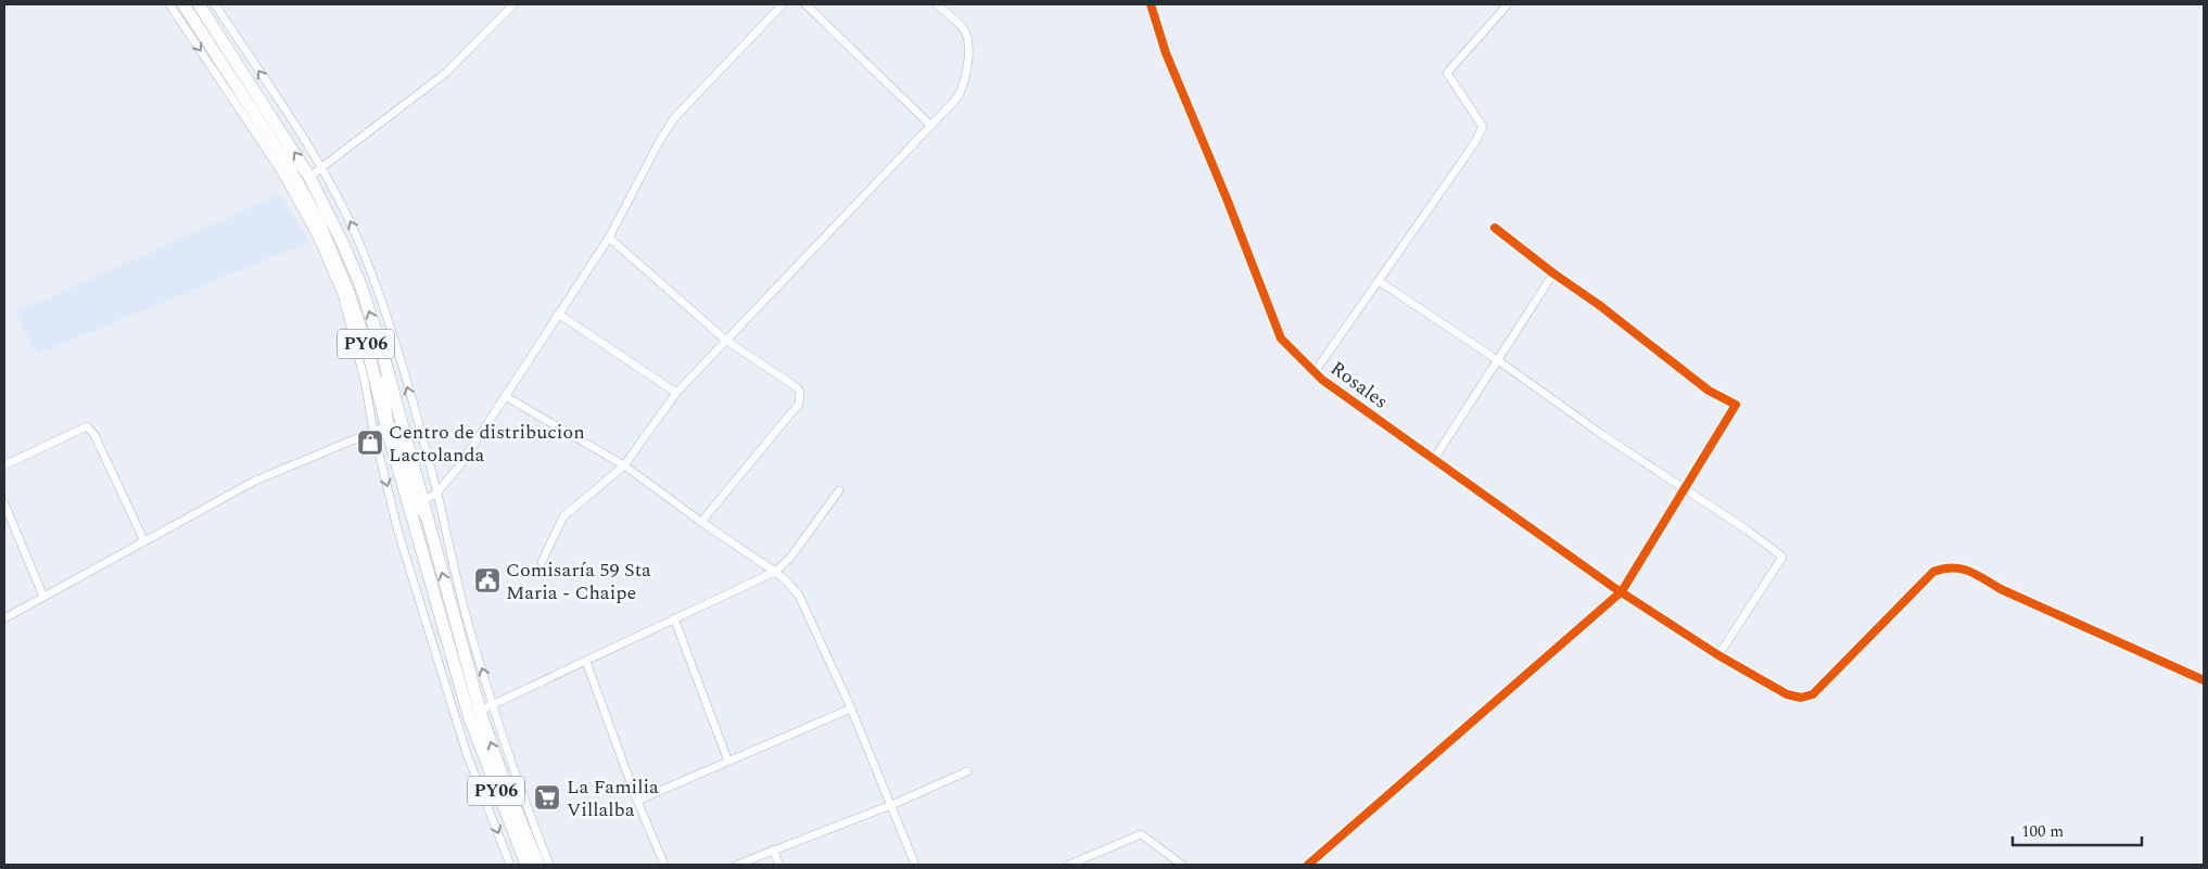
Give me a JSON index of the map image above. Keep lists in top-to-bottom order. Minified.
{"streets":{"highway":["PY06"],"street":["Rosales"]},"places":{"shop":["Centro de distribucion Lactolanda"],"public building":["Comisaría 59 Sta Maria - Chaipe"],"supermarket":["La Familia Villalba"]},"scale_bar":"100 m"}
